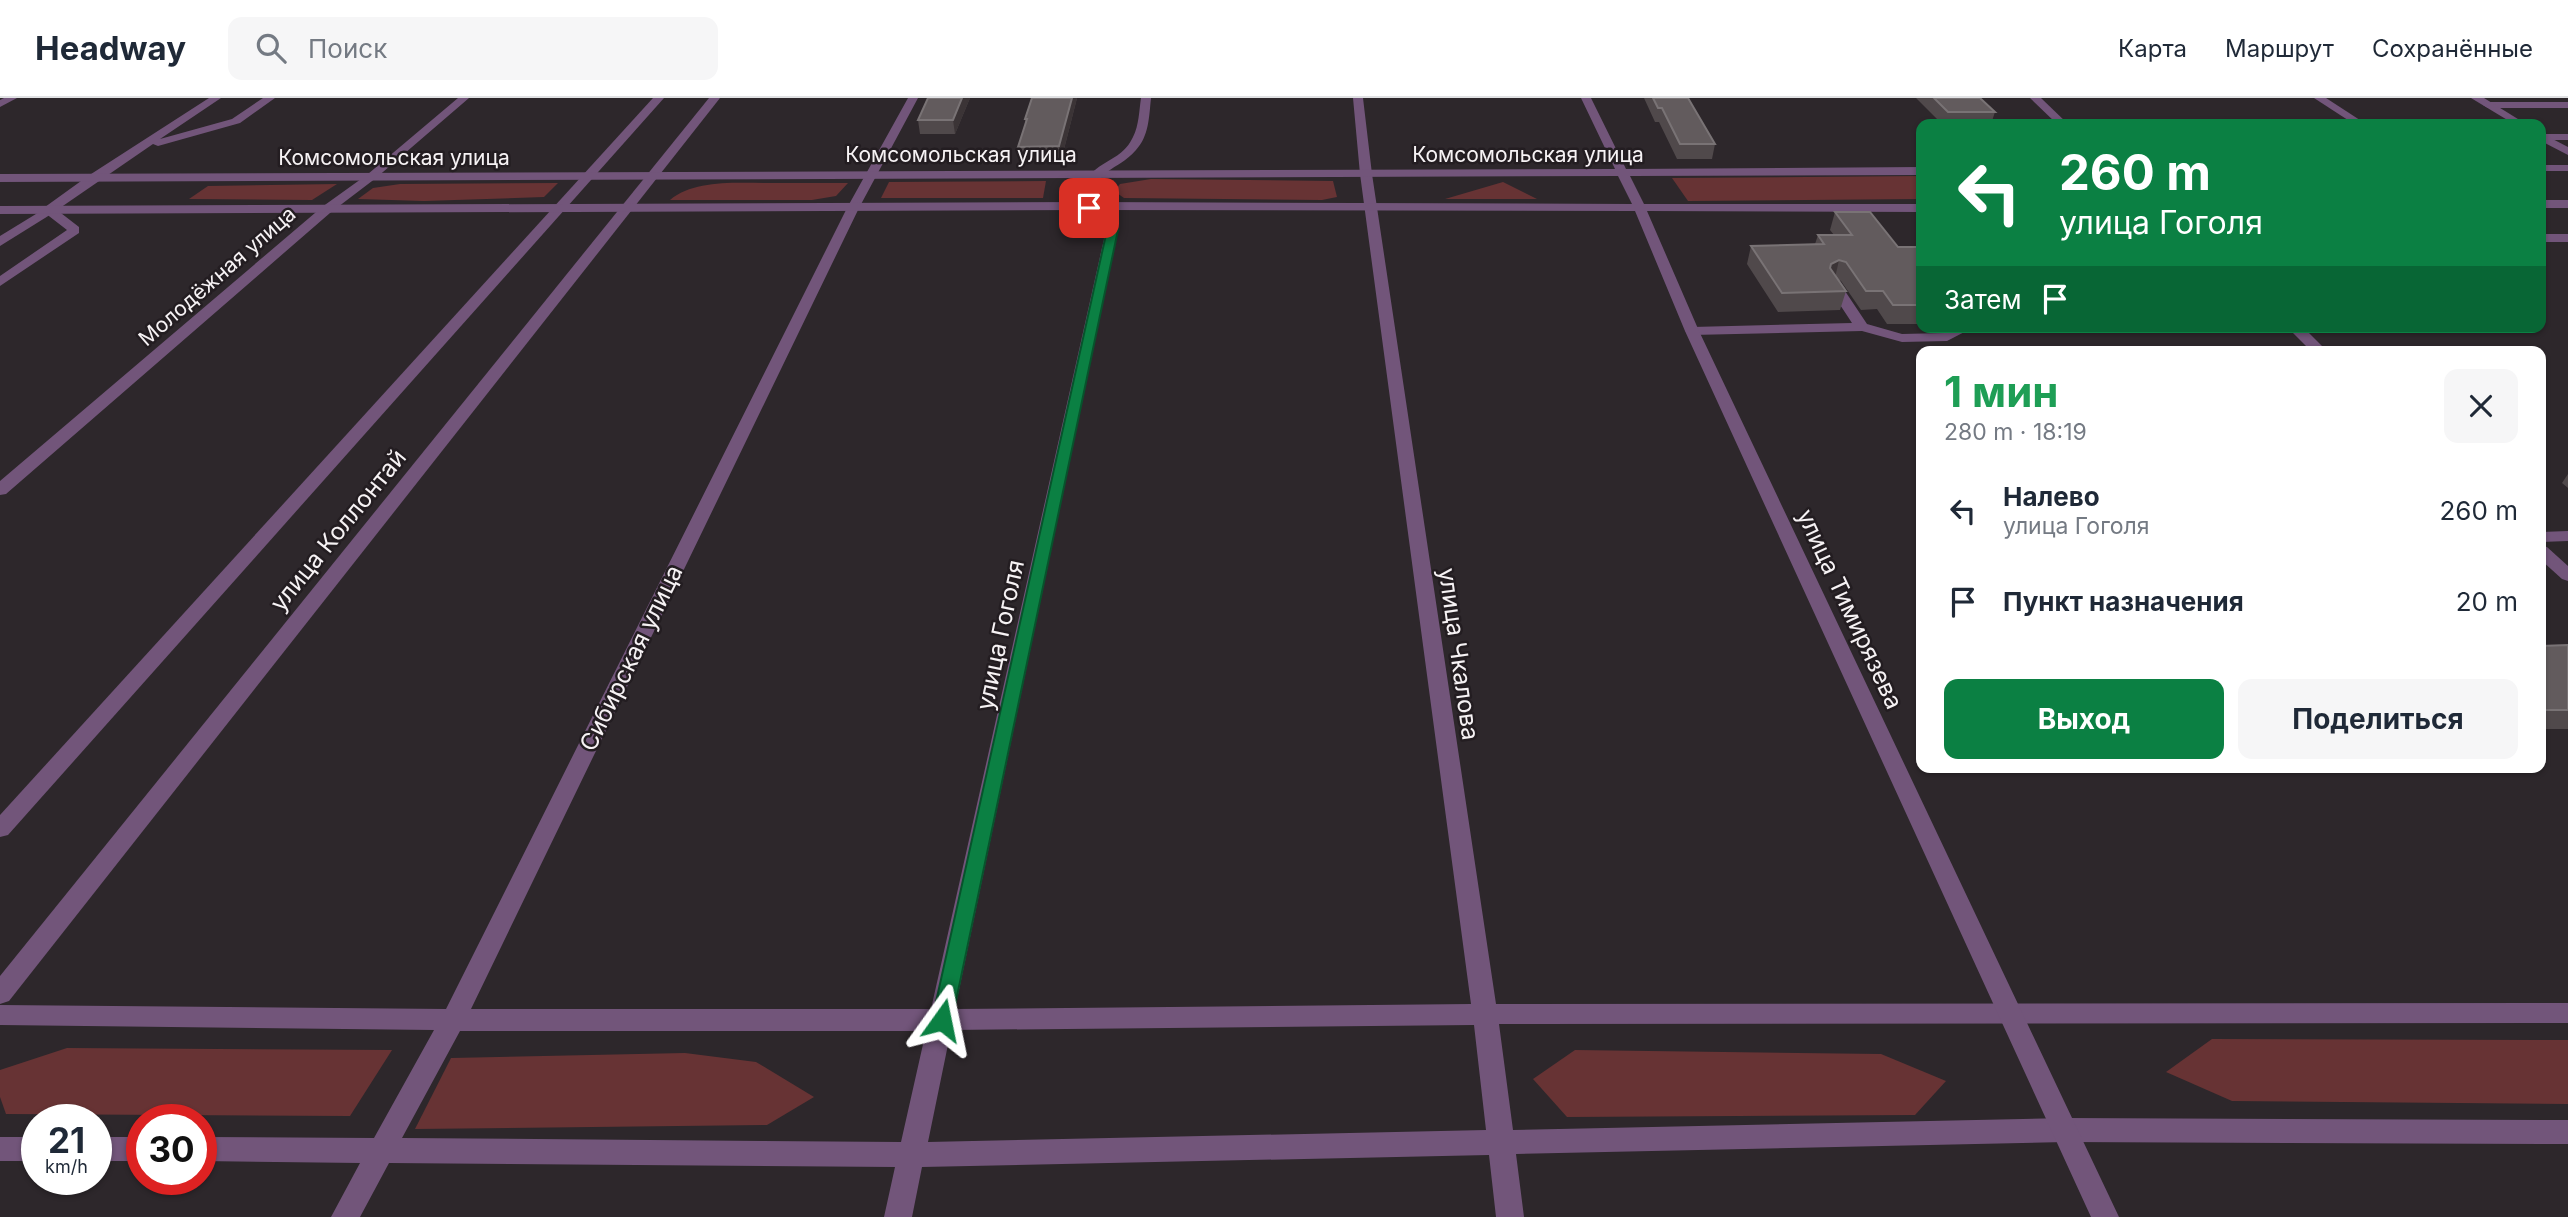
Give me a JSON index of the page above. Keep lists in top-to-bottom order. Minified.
{"streets":{"street":["Комсомольская улица","Молодёжная улица","улица Коллонтай","улица Тимирязева","улица Гоголя","улица Чкалова","Сибирская улица"]},"crossings":[["Комсомольская улица","Молодёжная улица"],["Комсомольская улица","улица Коллонтай"],["Комсомольская улица","улица Тимирязева"],["Комсомольская улица","улица Чкалова"],["Комсомольская улица","Сибирская улица"]],"page":{"header":"Headway","search":"Поиск","nav":["Карта","Маршрут","Сохранённые"],"turn":["260 m","улица Гоголя"],"then":"Затем","heading":["1 мин","280 m · 18:19"],"list":[{"name":"Налево","note":"улица Гоголя","value":"260 m"},{"name":"Пункт назначения","value":"20 m"}],"buttons":["Выход","Поделиться"],"speed":"21 km/h","limit":"30"}}
